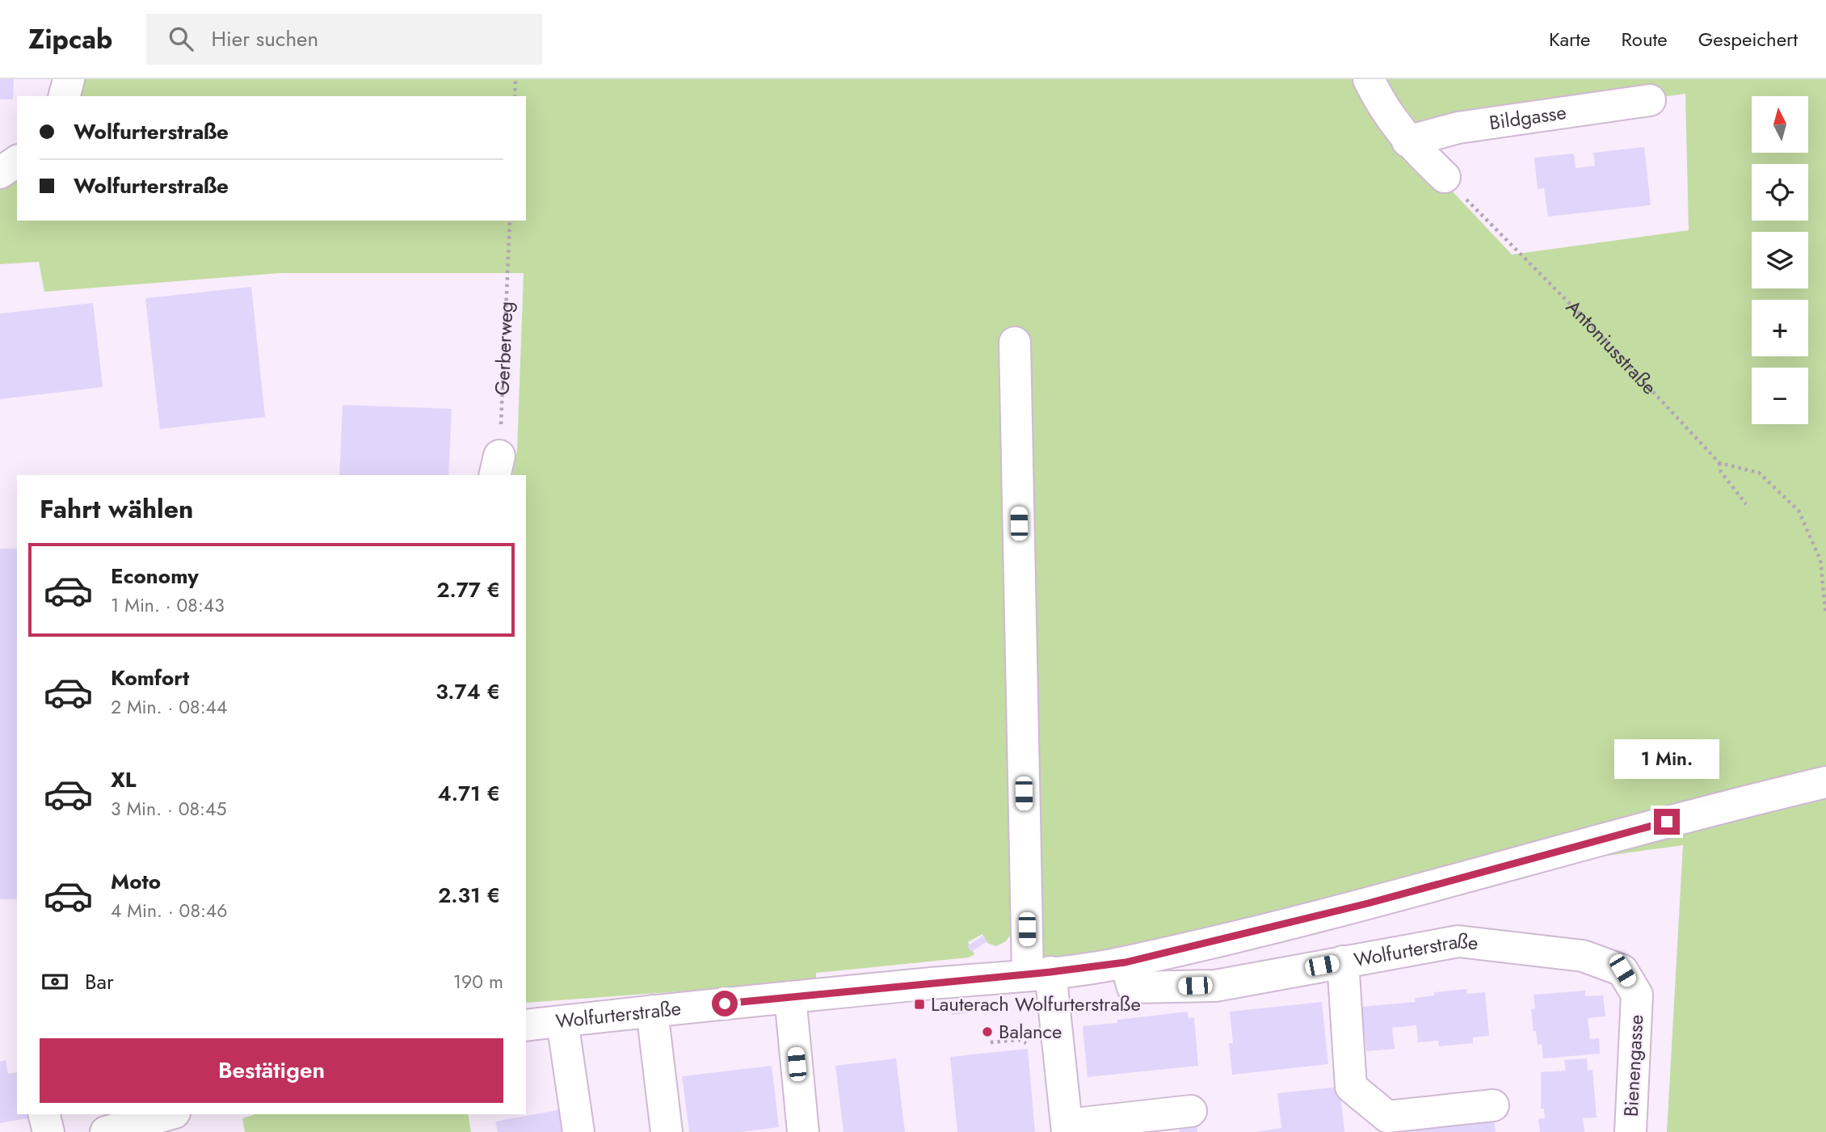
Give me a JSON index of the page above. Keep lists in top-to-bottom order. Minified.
{"streets":{"street":["Bildgasse","Wolfurterstraße","Bienengasse"],"path":["Gerberweg","Antoniusstraße"]},"crossings":[["Wolfurterstraße","Bienengasse"]],"places":{"transit":["Lauterach Wolfurterstraße"],"other":["Balance"]},"north":"top","page":{"header":"Zipcab","search":"Hier suchen","nav":["Karte","Route","Gespeichert"],"map_buttons":["+","−"],"banner":["Wolfurterstraße","Wolfurterstraße"],"heading":"Fahrt wählen","list":[{"name":"Economy","note":"1 Min. · 08:43","value":"2.77 €"},{"name":"Komfort","note":"2 Min. · 08:44","value":"3.74 €"},{"name":"XL","note":"3 Min. · 08:45","value":"4.71 €"},{"name":"Moto","note":"4 Min. · 08:46","value":"2.31 €"}],"bubble":"1 Min.","pay":["Bar","190 m"],"buttons":"Bestätigen"}}
